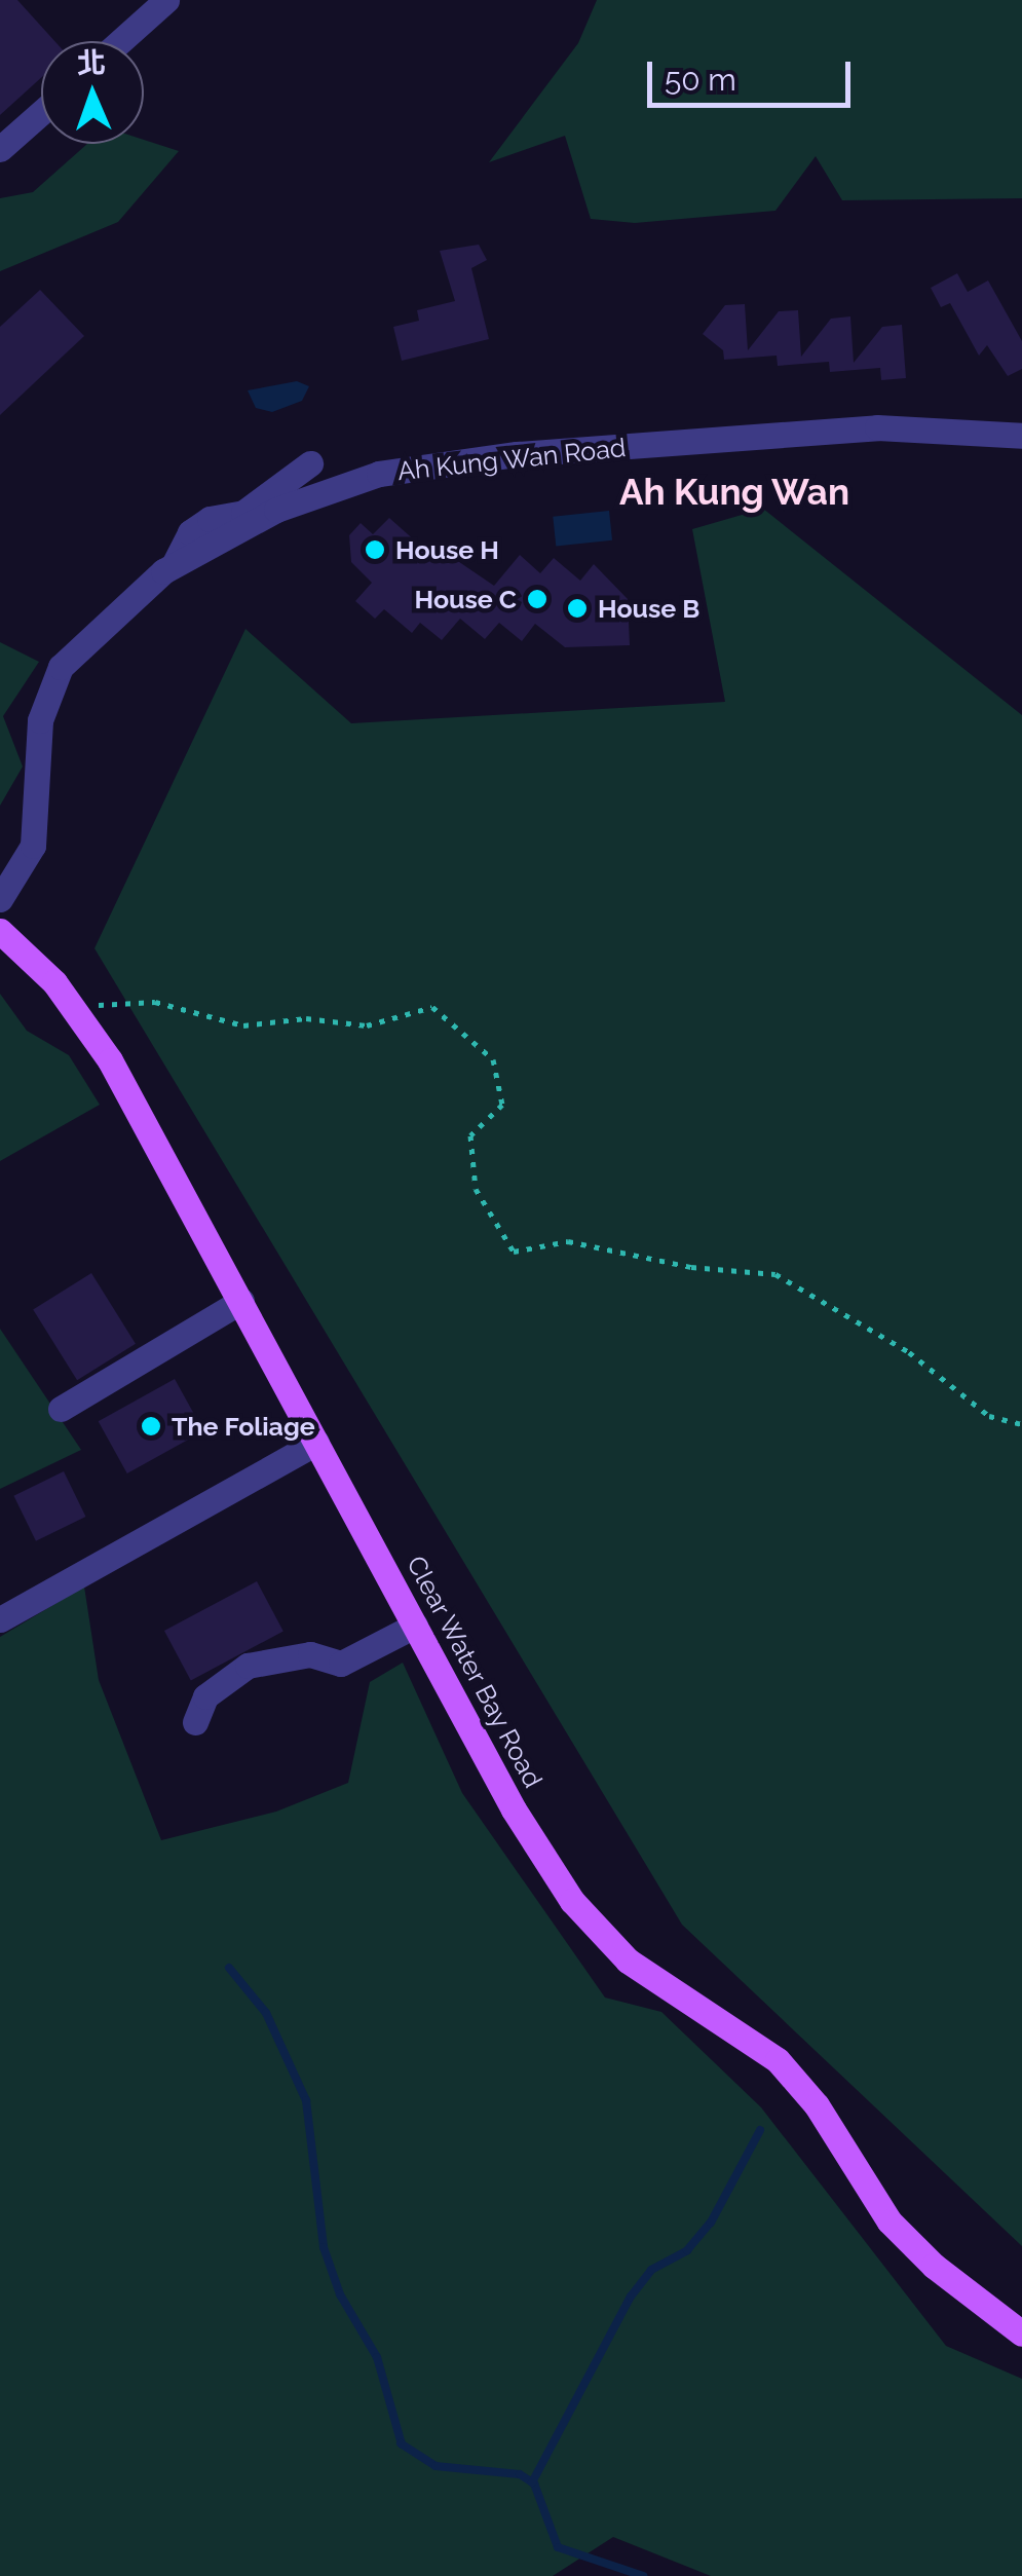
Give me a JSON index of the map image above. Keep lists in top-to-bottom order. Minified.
{"streets":{"main road":["Clear Water Bay Road"],"street":["Ah Kung Wan Road"]},"districts":["Ah Kung Wan"],"places":["House H","House C","House B","The Foliage"],"scale_bar":"50 m","north":"top"}
